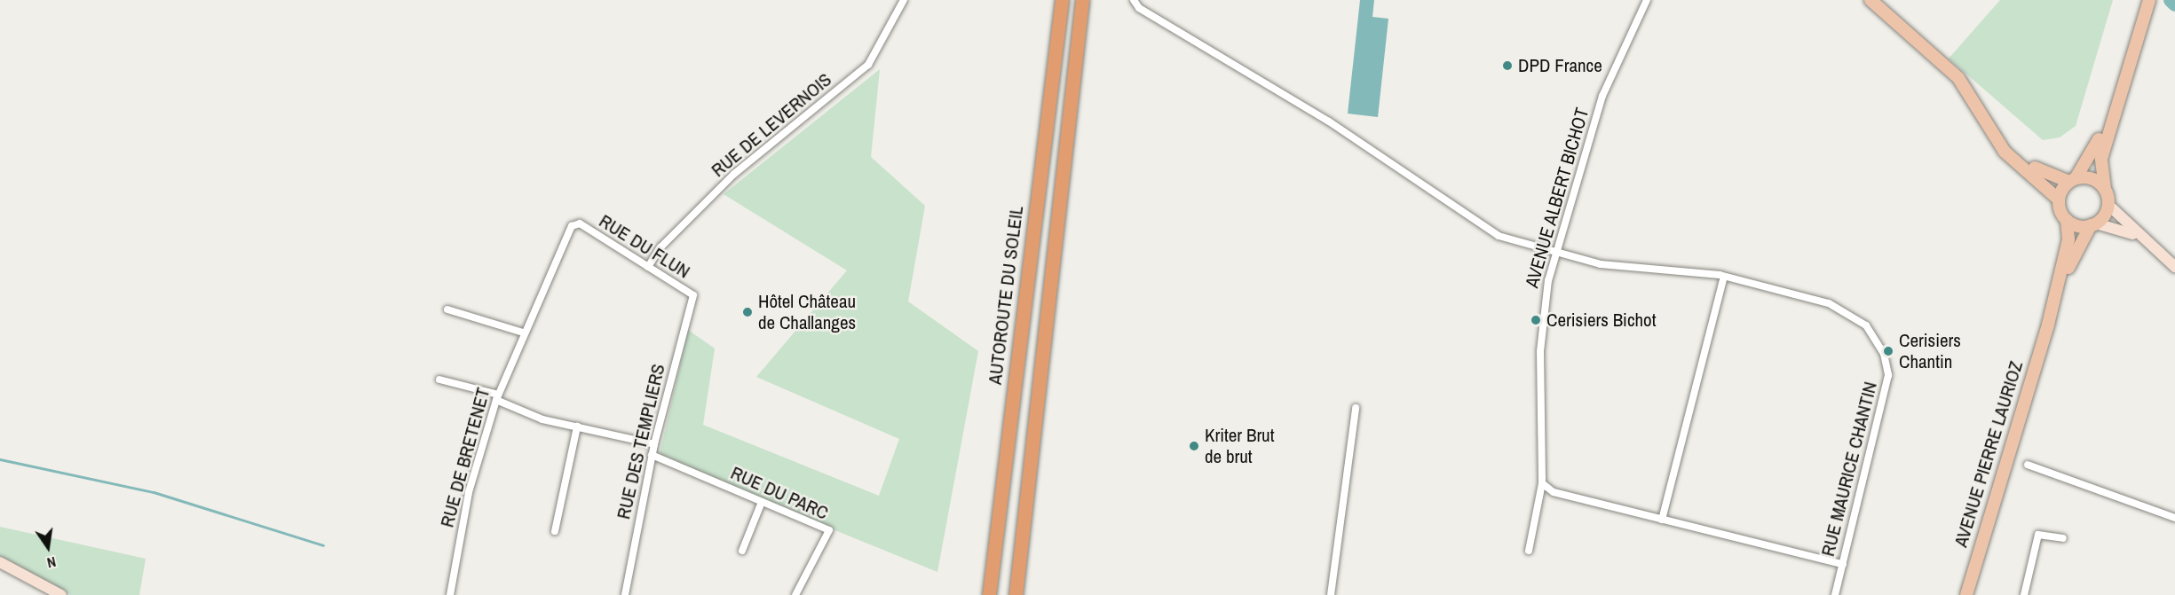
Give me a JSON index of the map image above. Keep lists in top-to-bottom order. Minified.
{"streets":{"highway":["AUTOROUTE DU SOLEIL"],"main road":["AVENUE PIERRE LAURIOZ"],"street":["RUE DE LEVERNOIS","AVENUE ALBERT BICHOT","RUE DU FLUN","RUE DES TEMPLIERS","RUE DE BRETENET","RUE MAURICE CHANTIN","RUE DU PARC"]},"crossings":[["RUE DE LEVERNOIS","RUE DU FLUN"],["AVENUE ALBERT BICHOT","RUE MAURICE CHANTIN"],["RUE DU FLUN","RUE DES TEMPLIERS"],["RUE DU FLUN","RUE DE BRETENET"],["RUE DES TEMPLIERS","RUE DU PARC"]],"places":["DPD France","Hôtel Château de Challanges","Cerisiers Bichot","Cerisiers Chantin","Kriter Brut de brut"],"north":"bottom"}
